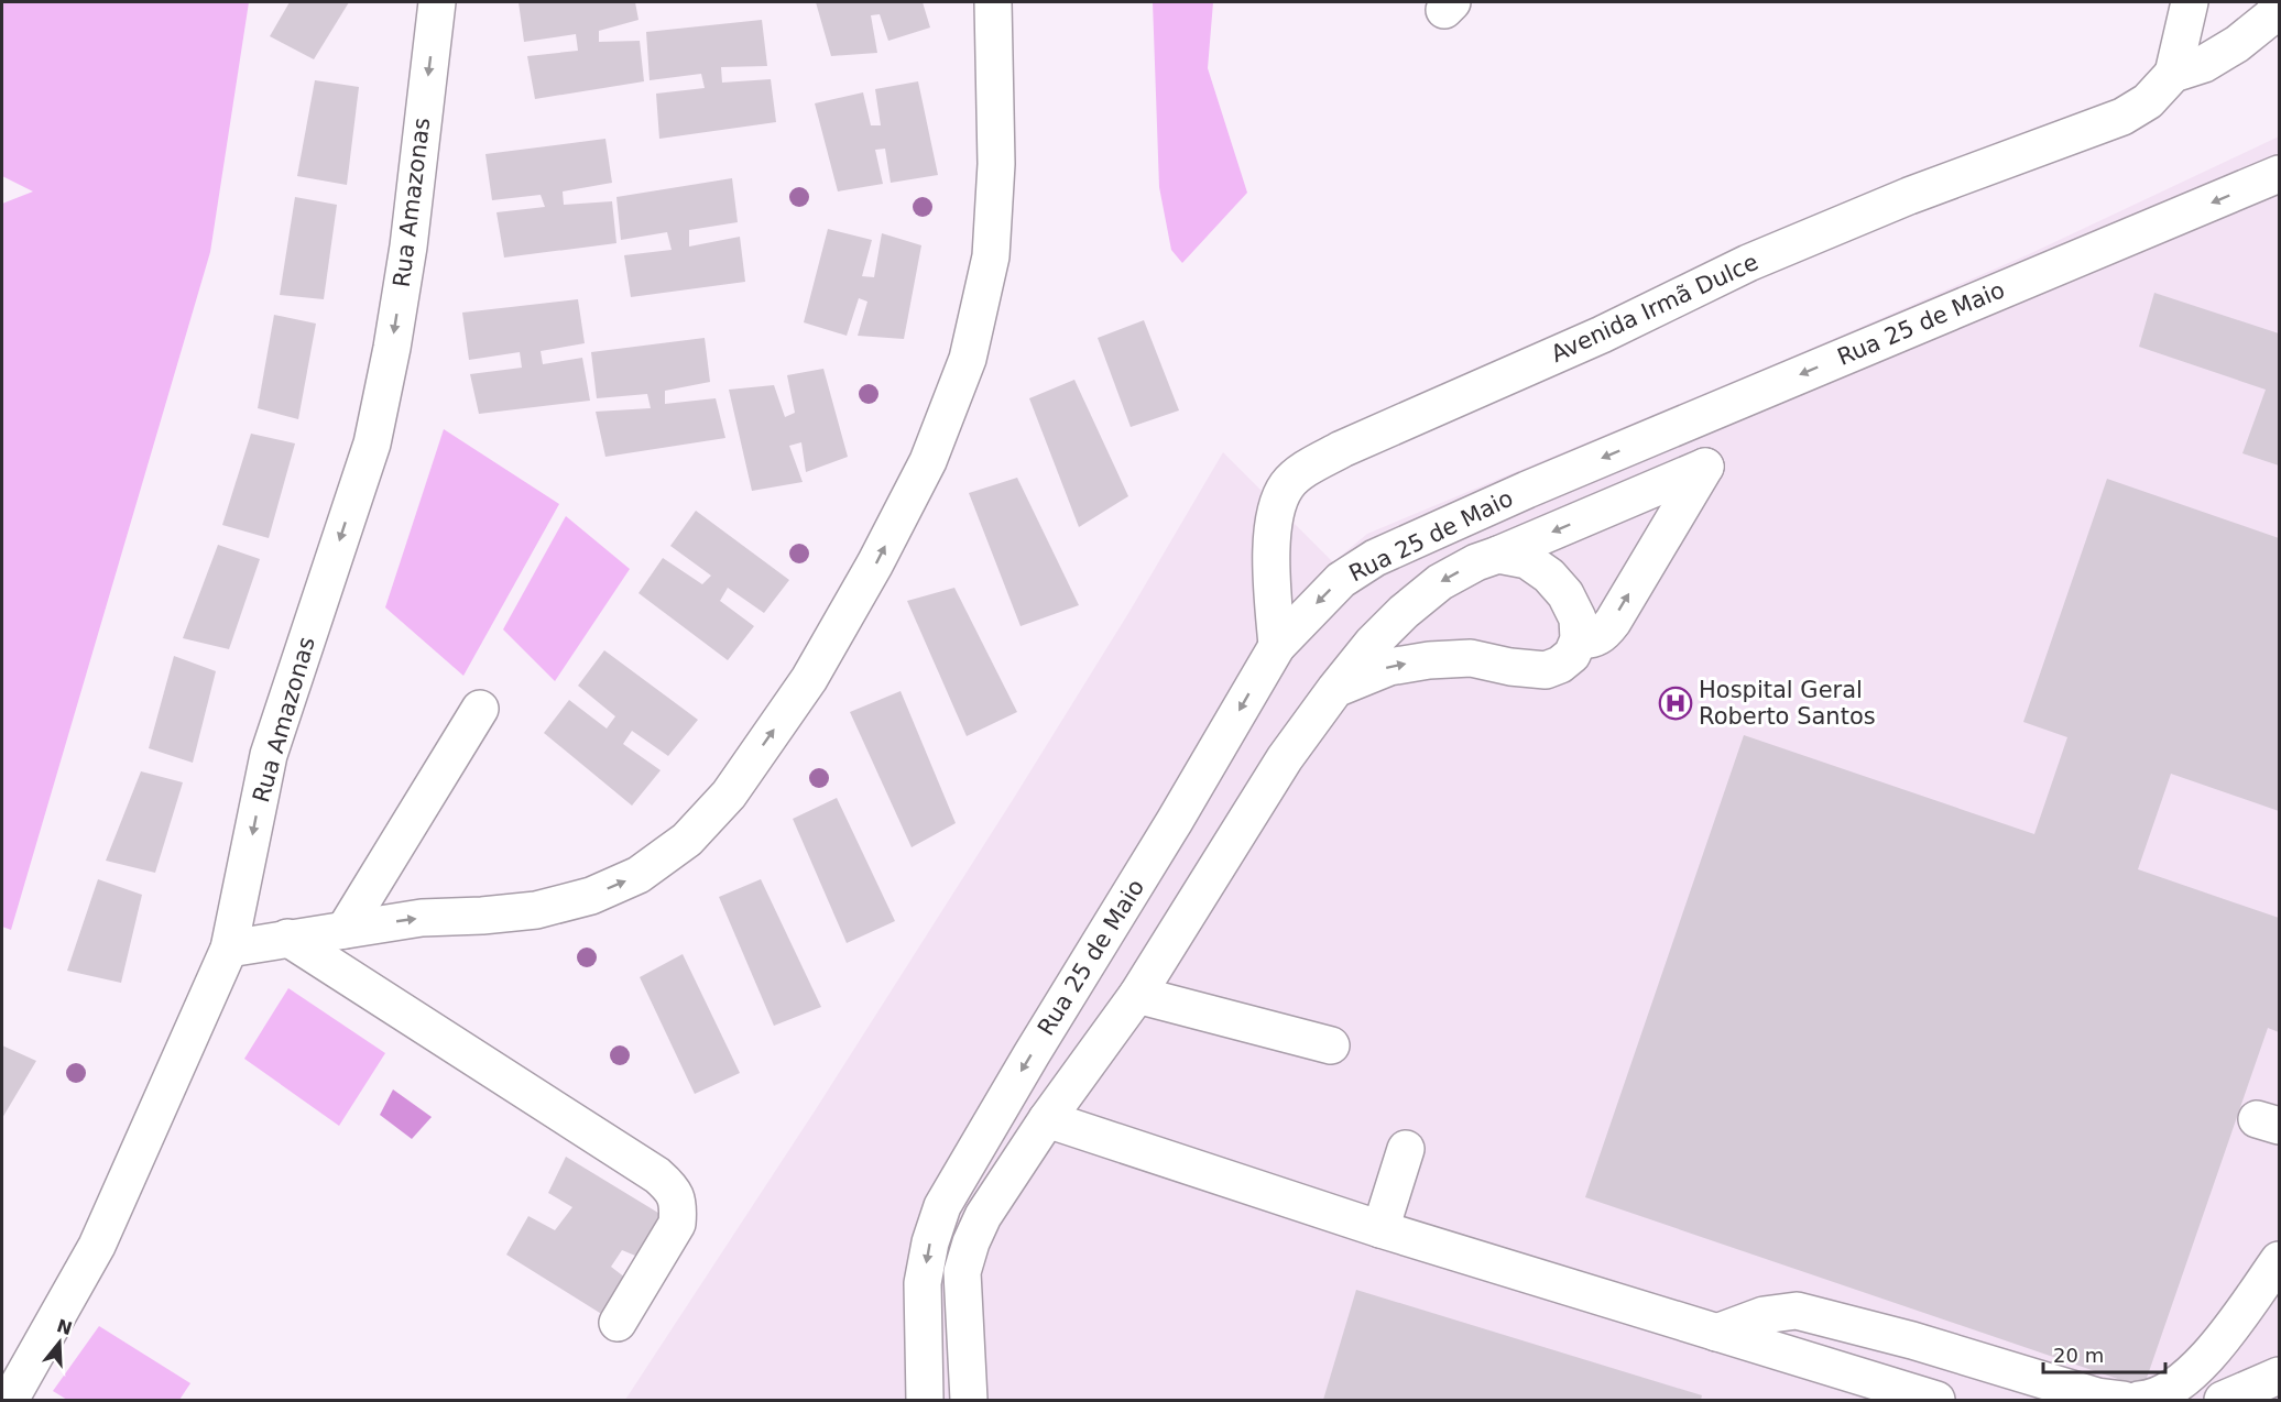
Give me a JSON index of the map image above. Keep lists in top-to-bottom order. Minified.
{"streets":{"street":["Rua Amazonas","Avenida Irmã Dulce","Rua 25 de Maio"]},"crossings":[["Avenida Irmã Dulce","Rua 25 de Maio"]],"one_way":["Rua Amazonas"],"places":{"hospital":["Hospital Geral Roberto Santos"]},"scale_bar":"20 m","north":"top"}
